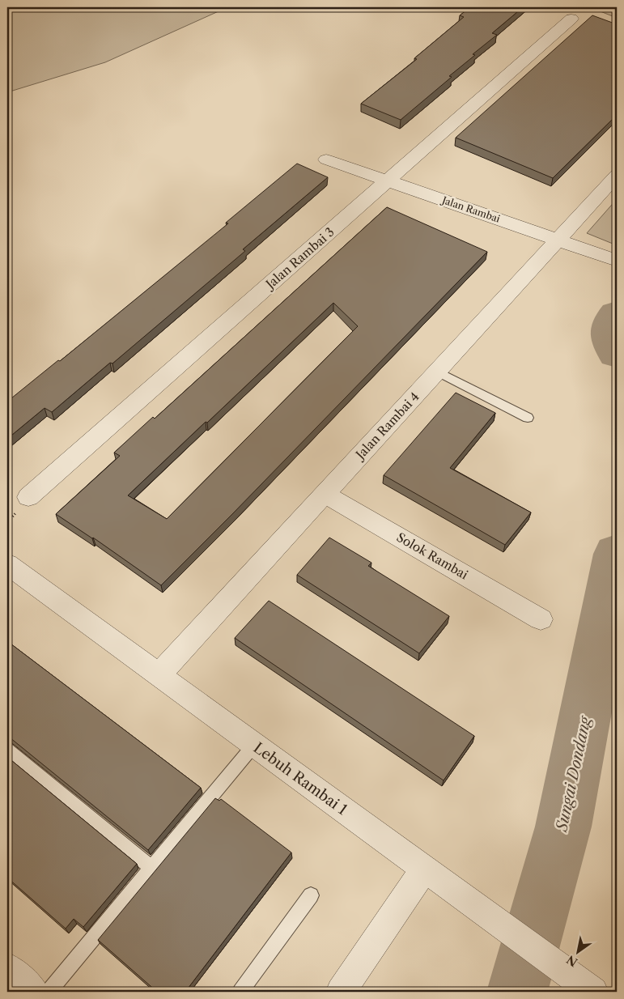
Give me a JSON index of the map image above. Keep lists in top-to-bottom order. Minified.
{"streets":{"street":["Jalan Rambai","Jalan Rambai 3","Jalan Rambai 4","Solok Rambai","Lebuh Rambai 1"]},"crossings":[["Jalan Rambai","Jalan Rambai 3"],["Jalan Rambai","Jalan Rambai 4"],["Jalan Rambai 4","Solok Rambai"],["Jalan Rambai 4","Lebuh Rambai 1"]],"water":["Sungai Dondang"],"north":"bottom left"}
